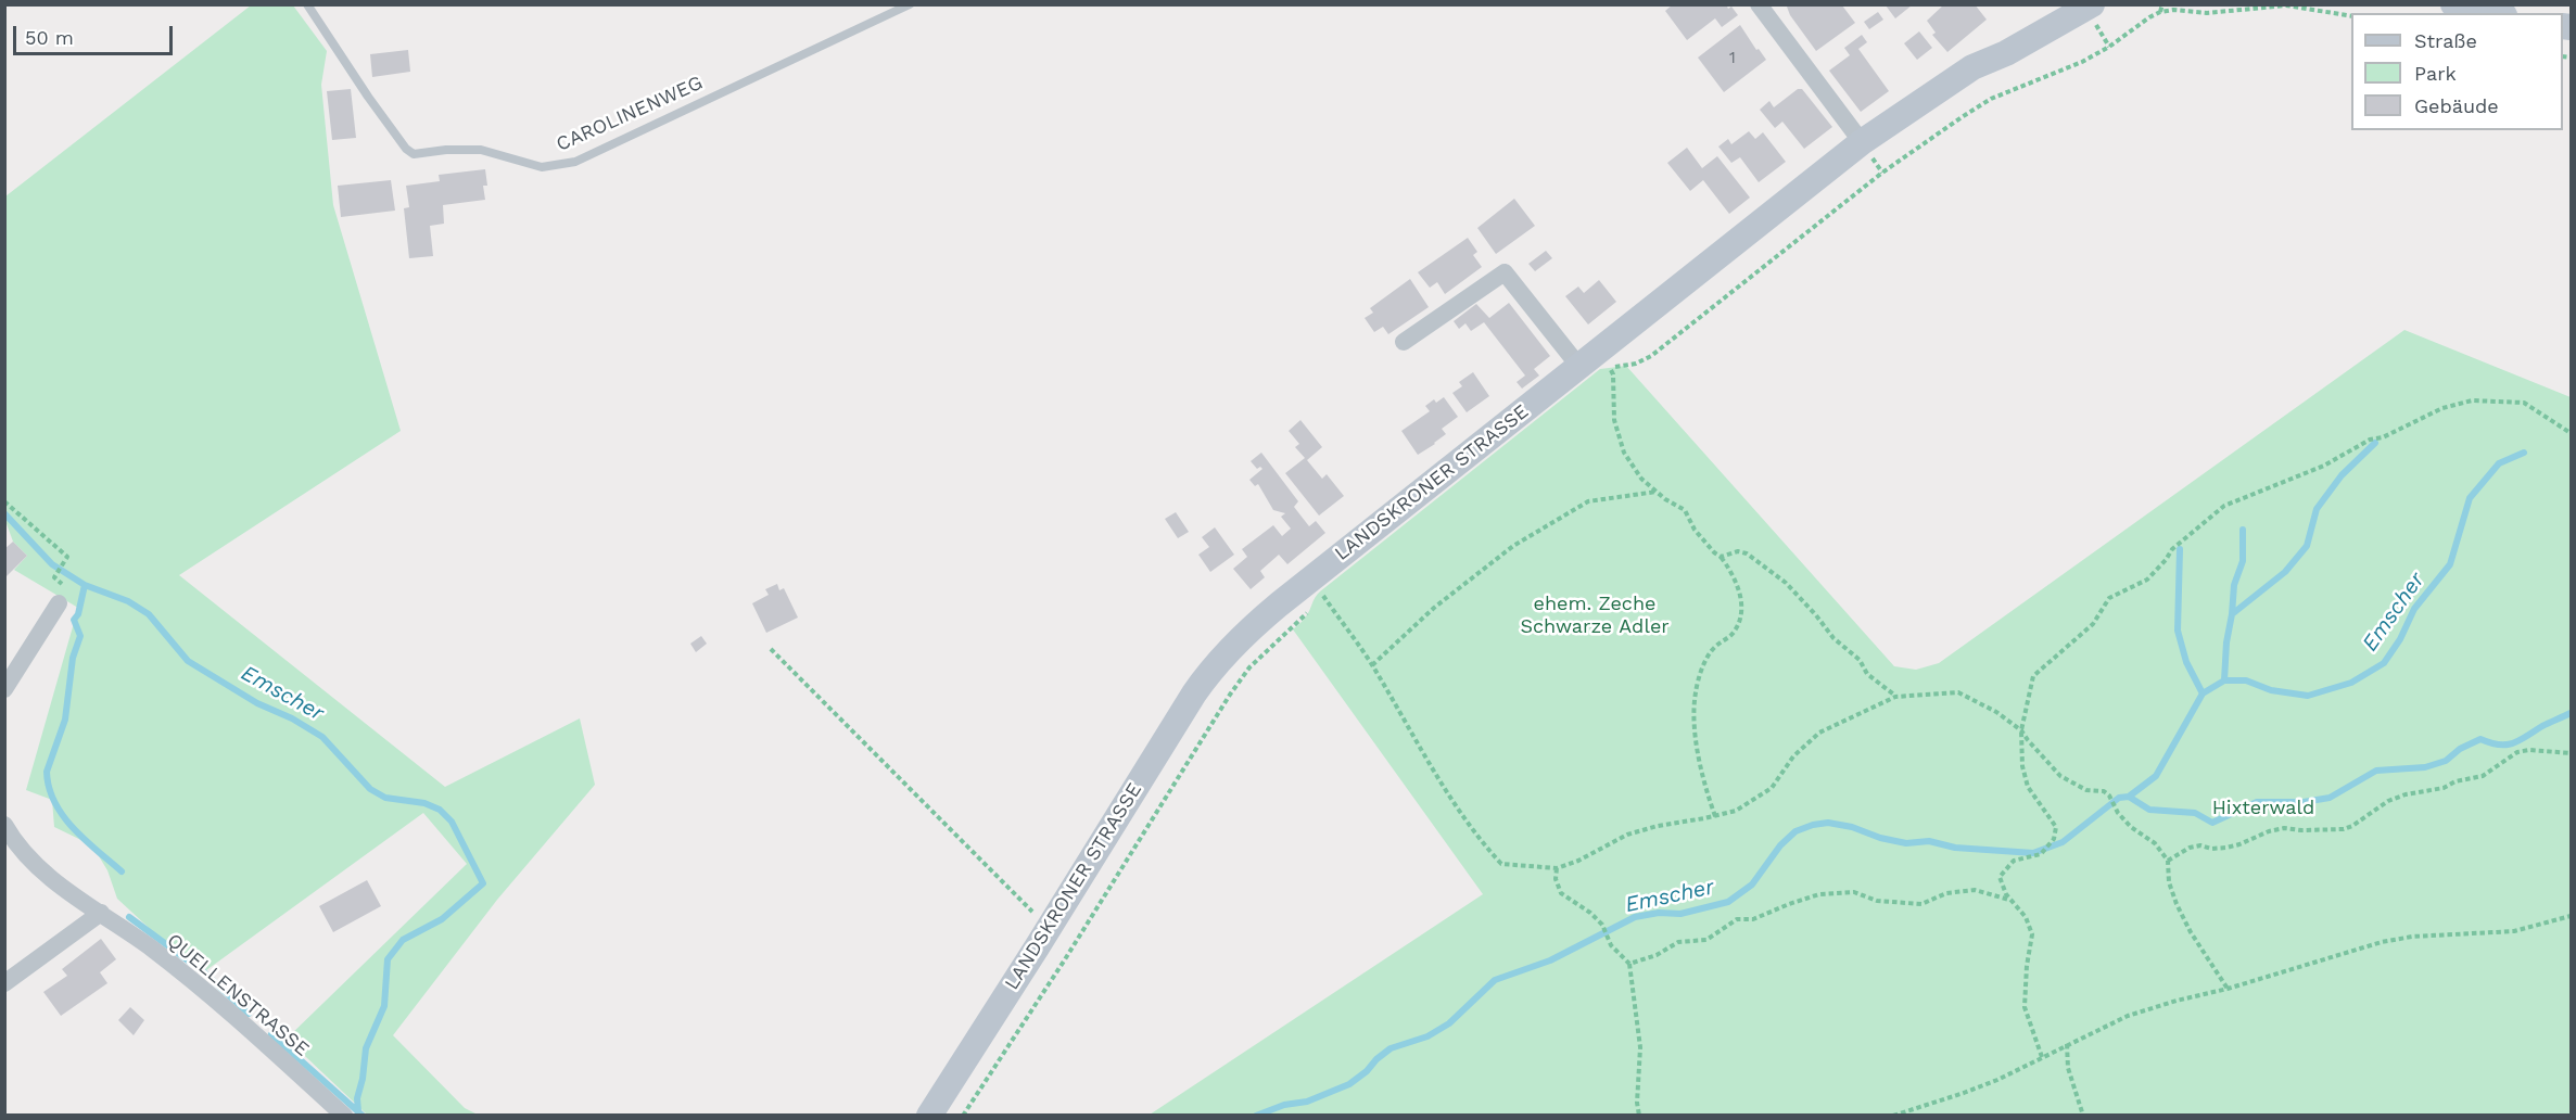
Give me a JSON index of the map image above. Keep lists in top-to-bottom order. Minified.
{"streets":{"street":["LANDSKRONER STRASSE","QUELLENSTRASSE"],"lane":["CAROLINENWEG"]},"water":["Emscher"],"parks":["ehem. Zeche Schwarze Adler","Hixterwald"],"house_numbers":["1"],"legend":["Straße","Park","Gebäude"],"scale_bar":"50 m"}
